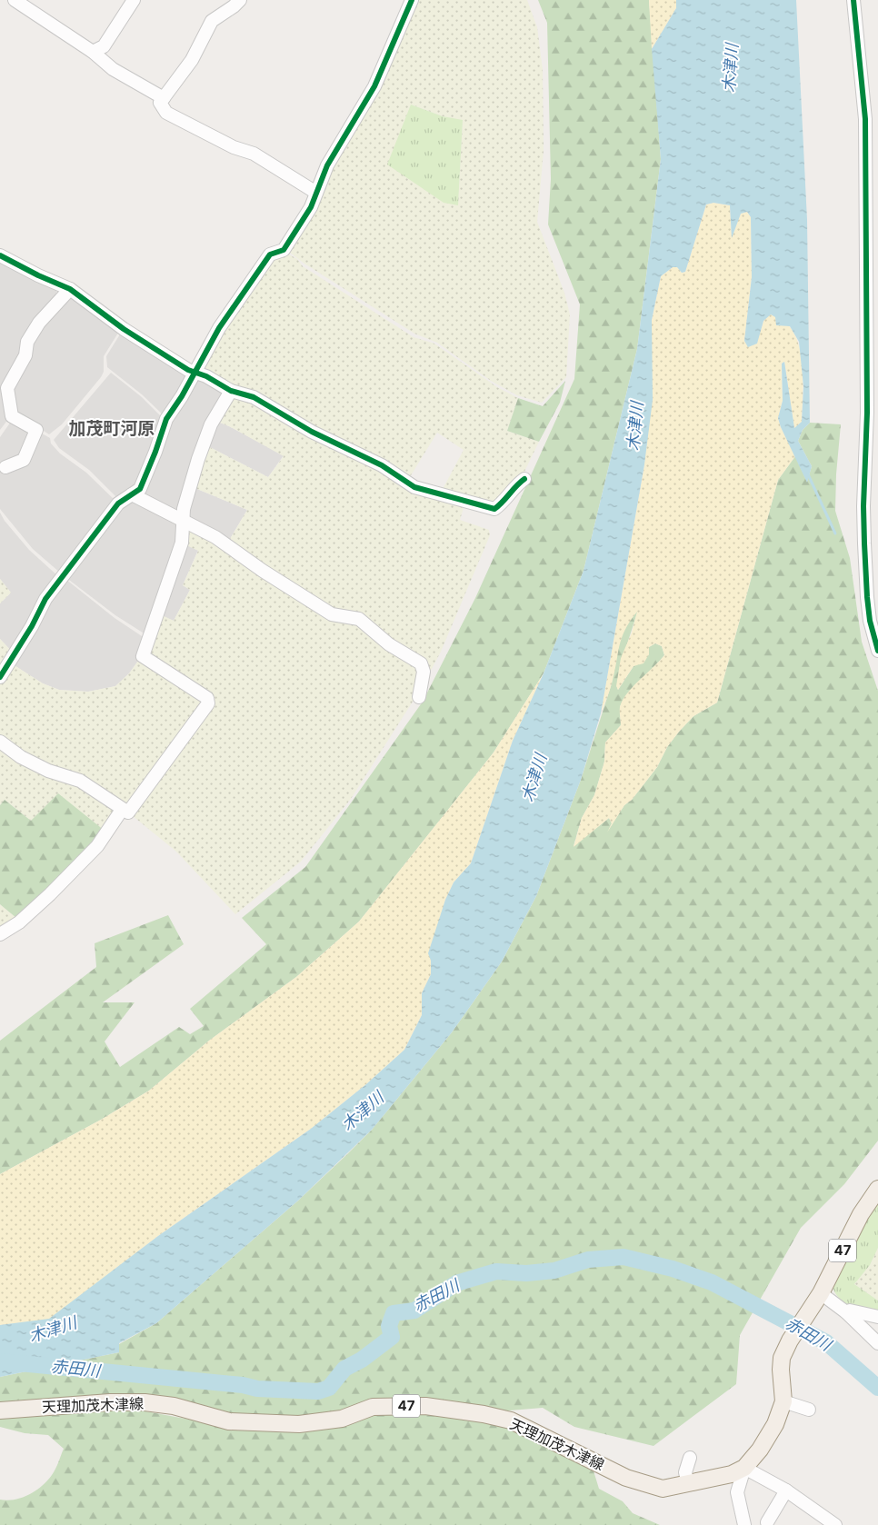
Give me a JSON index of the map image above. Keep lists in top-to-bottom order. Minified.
{"streets":{"main road":["47","天理加茂木津線"]},"districts":["加茂町河原"],"water":["木津川","赤田川"]}
